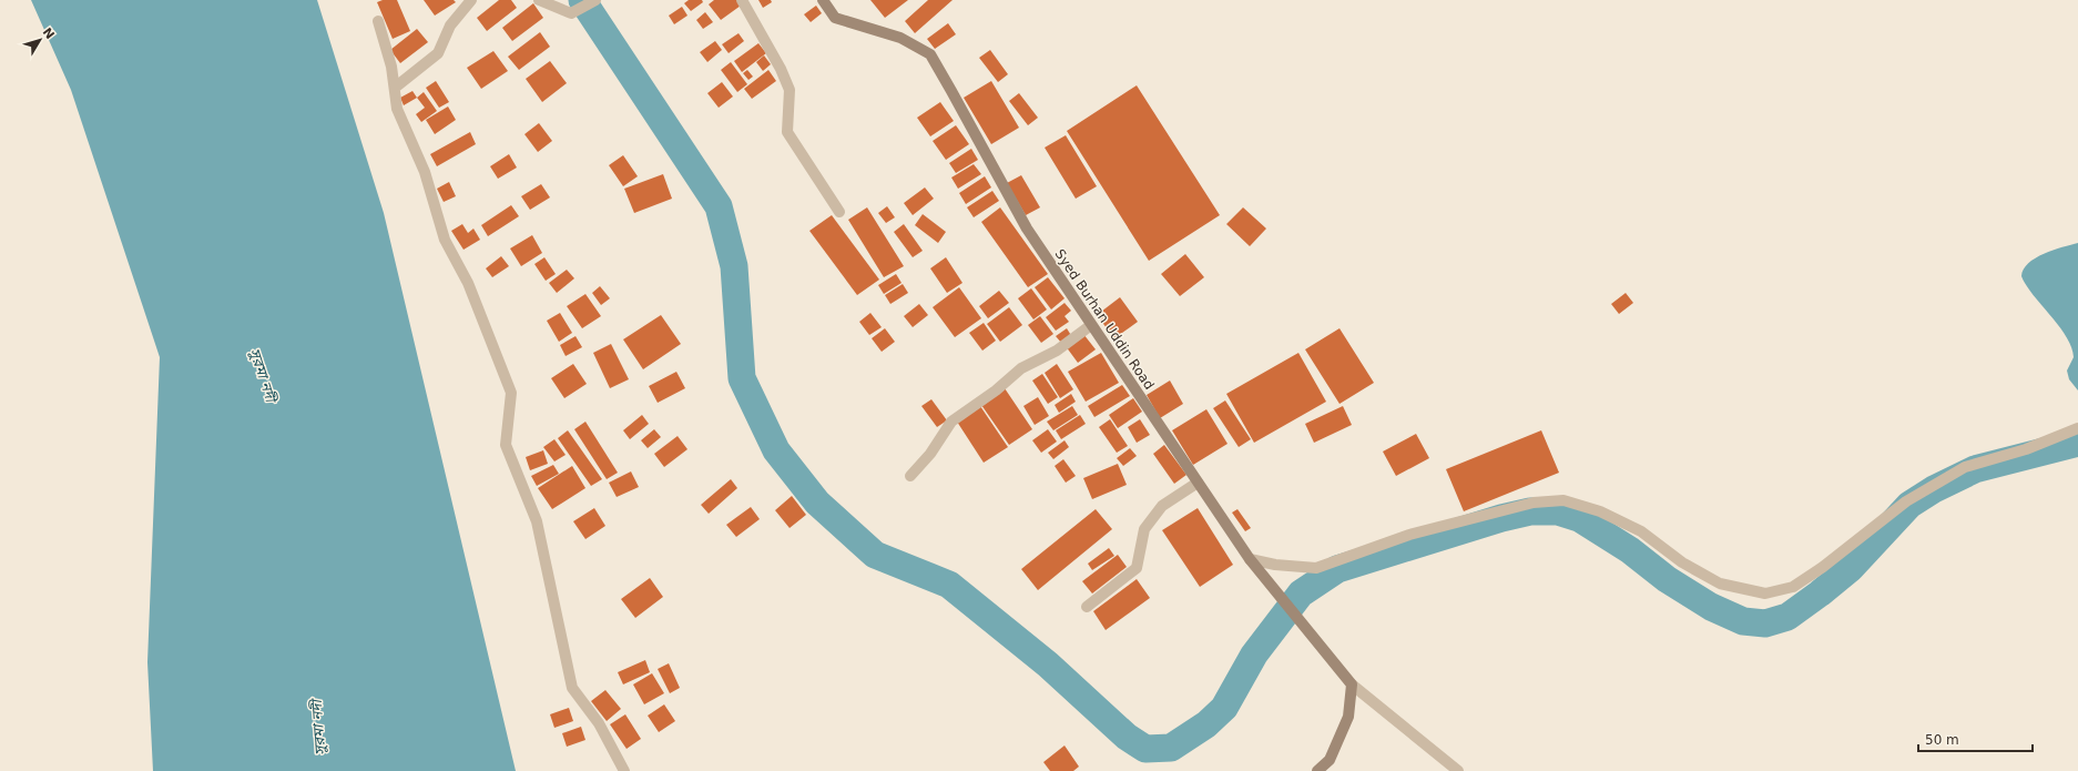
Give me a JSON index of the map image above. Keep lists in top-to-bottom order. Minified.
{"streets":{"street":["Syed Burhan Uddin Road"]},"water":["সুরমা নদী"],"scale_bar":"50 m","north":"top right"}
